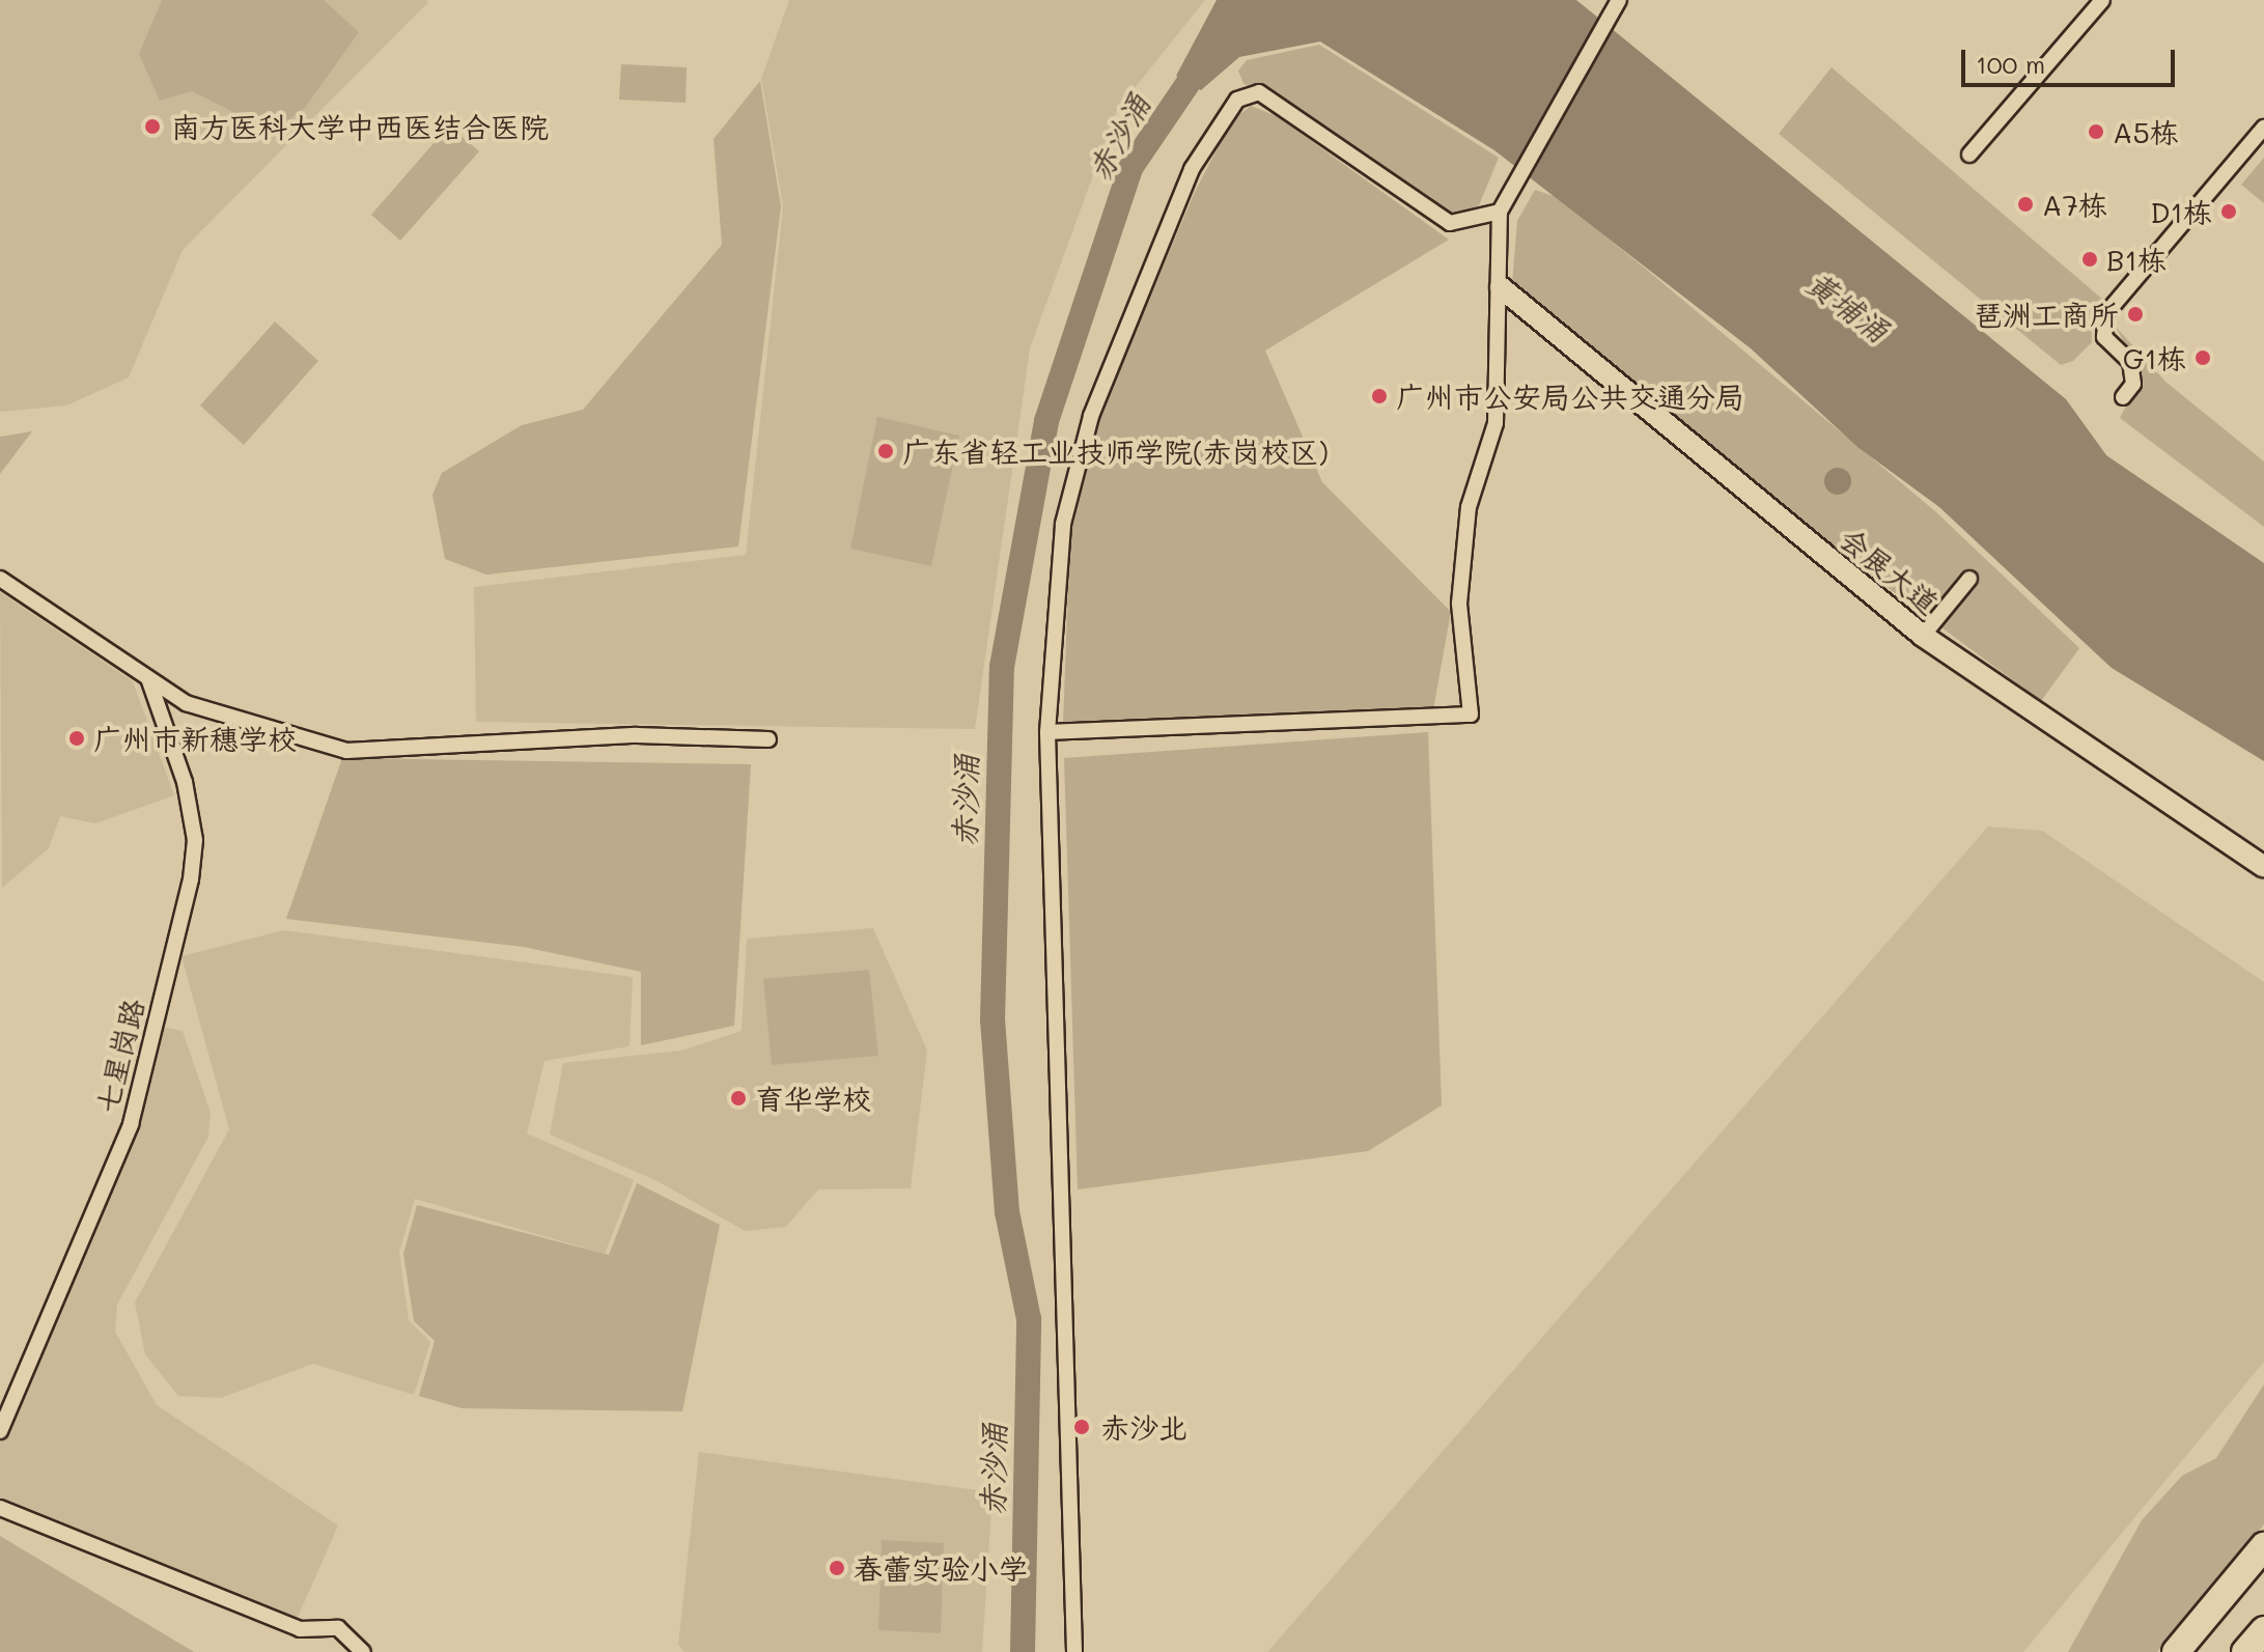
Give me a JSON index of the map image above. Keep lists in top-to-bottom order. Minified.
{"streets":{"street":["会展大道","七星岗路"]},"water":["赤沙涌","黄埔涌"],"places":["南方医科大学中西医结合医院","A5栋","A7栋","D1栋","B1栋","琶洲工商所","G1栋","广州市公安局公共交通分局","广东省轻工业技师学院(赤岗校区)","广州市新穗学校","育华学校","赤沙北","春蕾实验小学"],"scale_bar":"100 m"}
